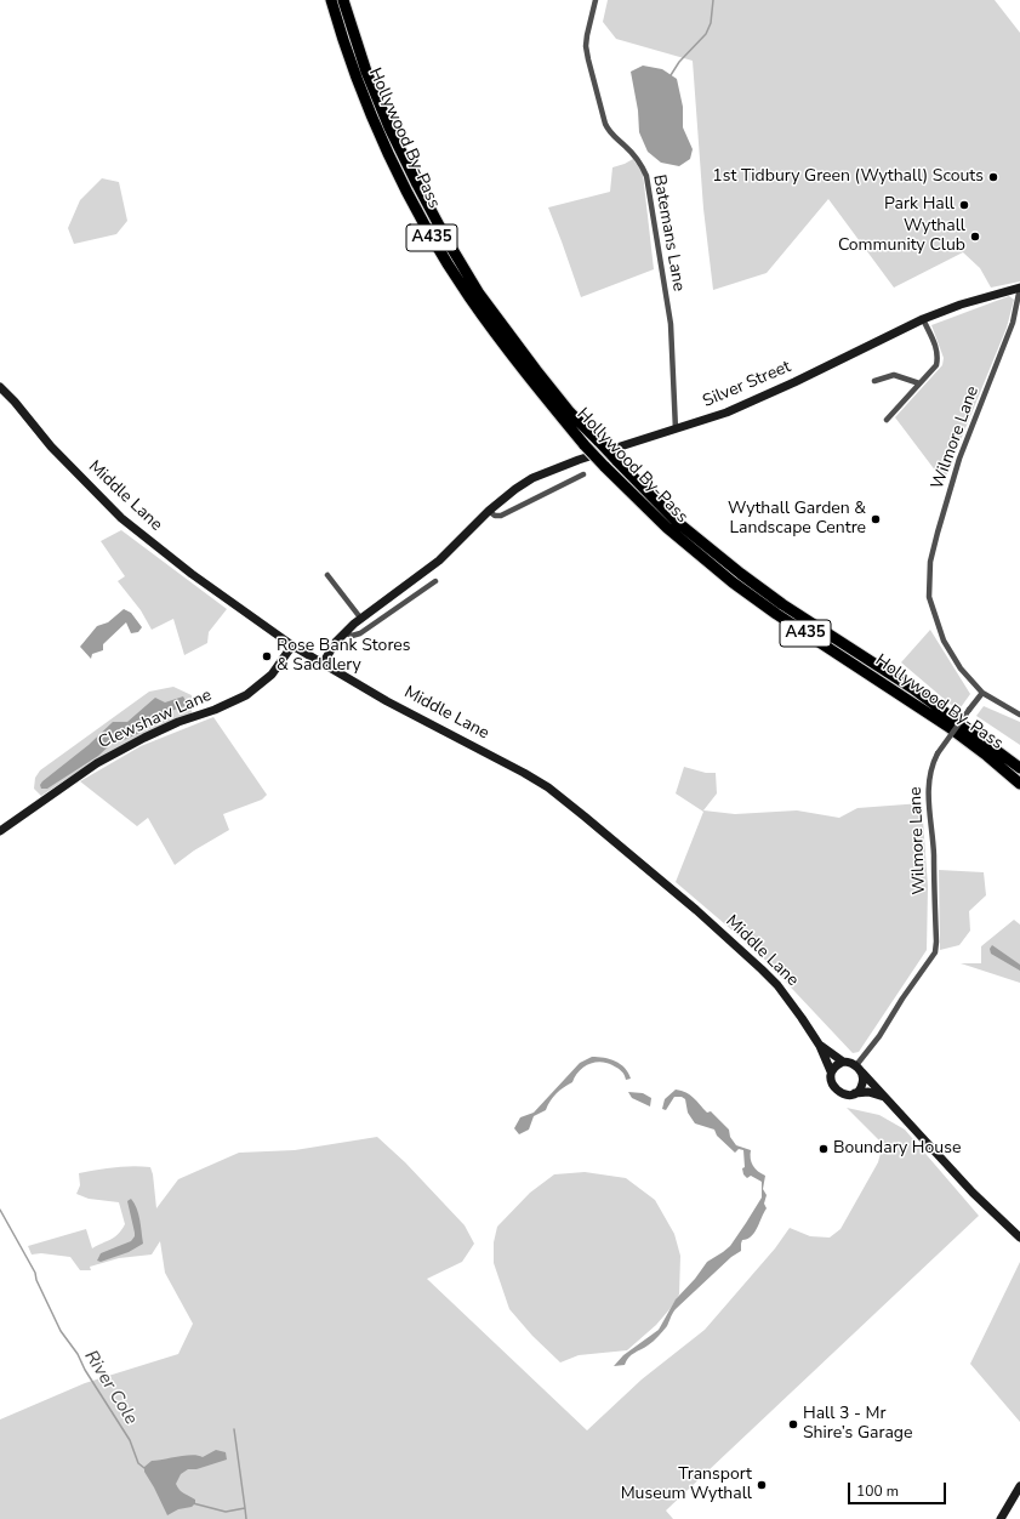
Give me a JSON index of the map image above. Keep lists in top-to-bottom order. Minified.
{"streets":{"highway":["Hollywood By-Pass","A435"],"street":["Batemans Lane","Silver Street","Wilmore Lane","Middle Lane","Clewshaw Lane"]},"crossings":[["Batemans Lane","Silver Street"],["Silver Street","Wilmore Lane"],["Silver Street","Middle Lane"],["Wilmore Lane","Middle Lane"],["Middle Lane","Clewshaw Lane"]],"water":["River Cole"],"places":["1st Tidbury Green (Wythall) Scouts","Park Hall","Wythall Community Club","Wythall Garden & Landscape Centre","Rose Bank Stores & Saddlery","Boundary House","Hall 3 - Mr Shire’s Garage","Transport Museum Wythall"],"scale_bar":"100 m"}
